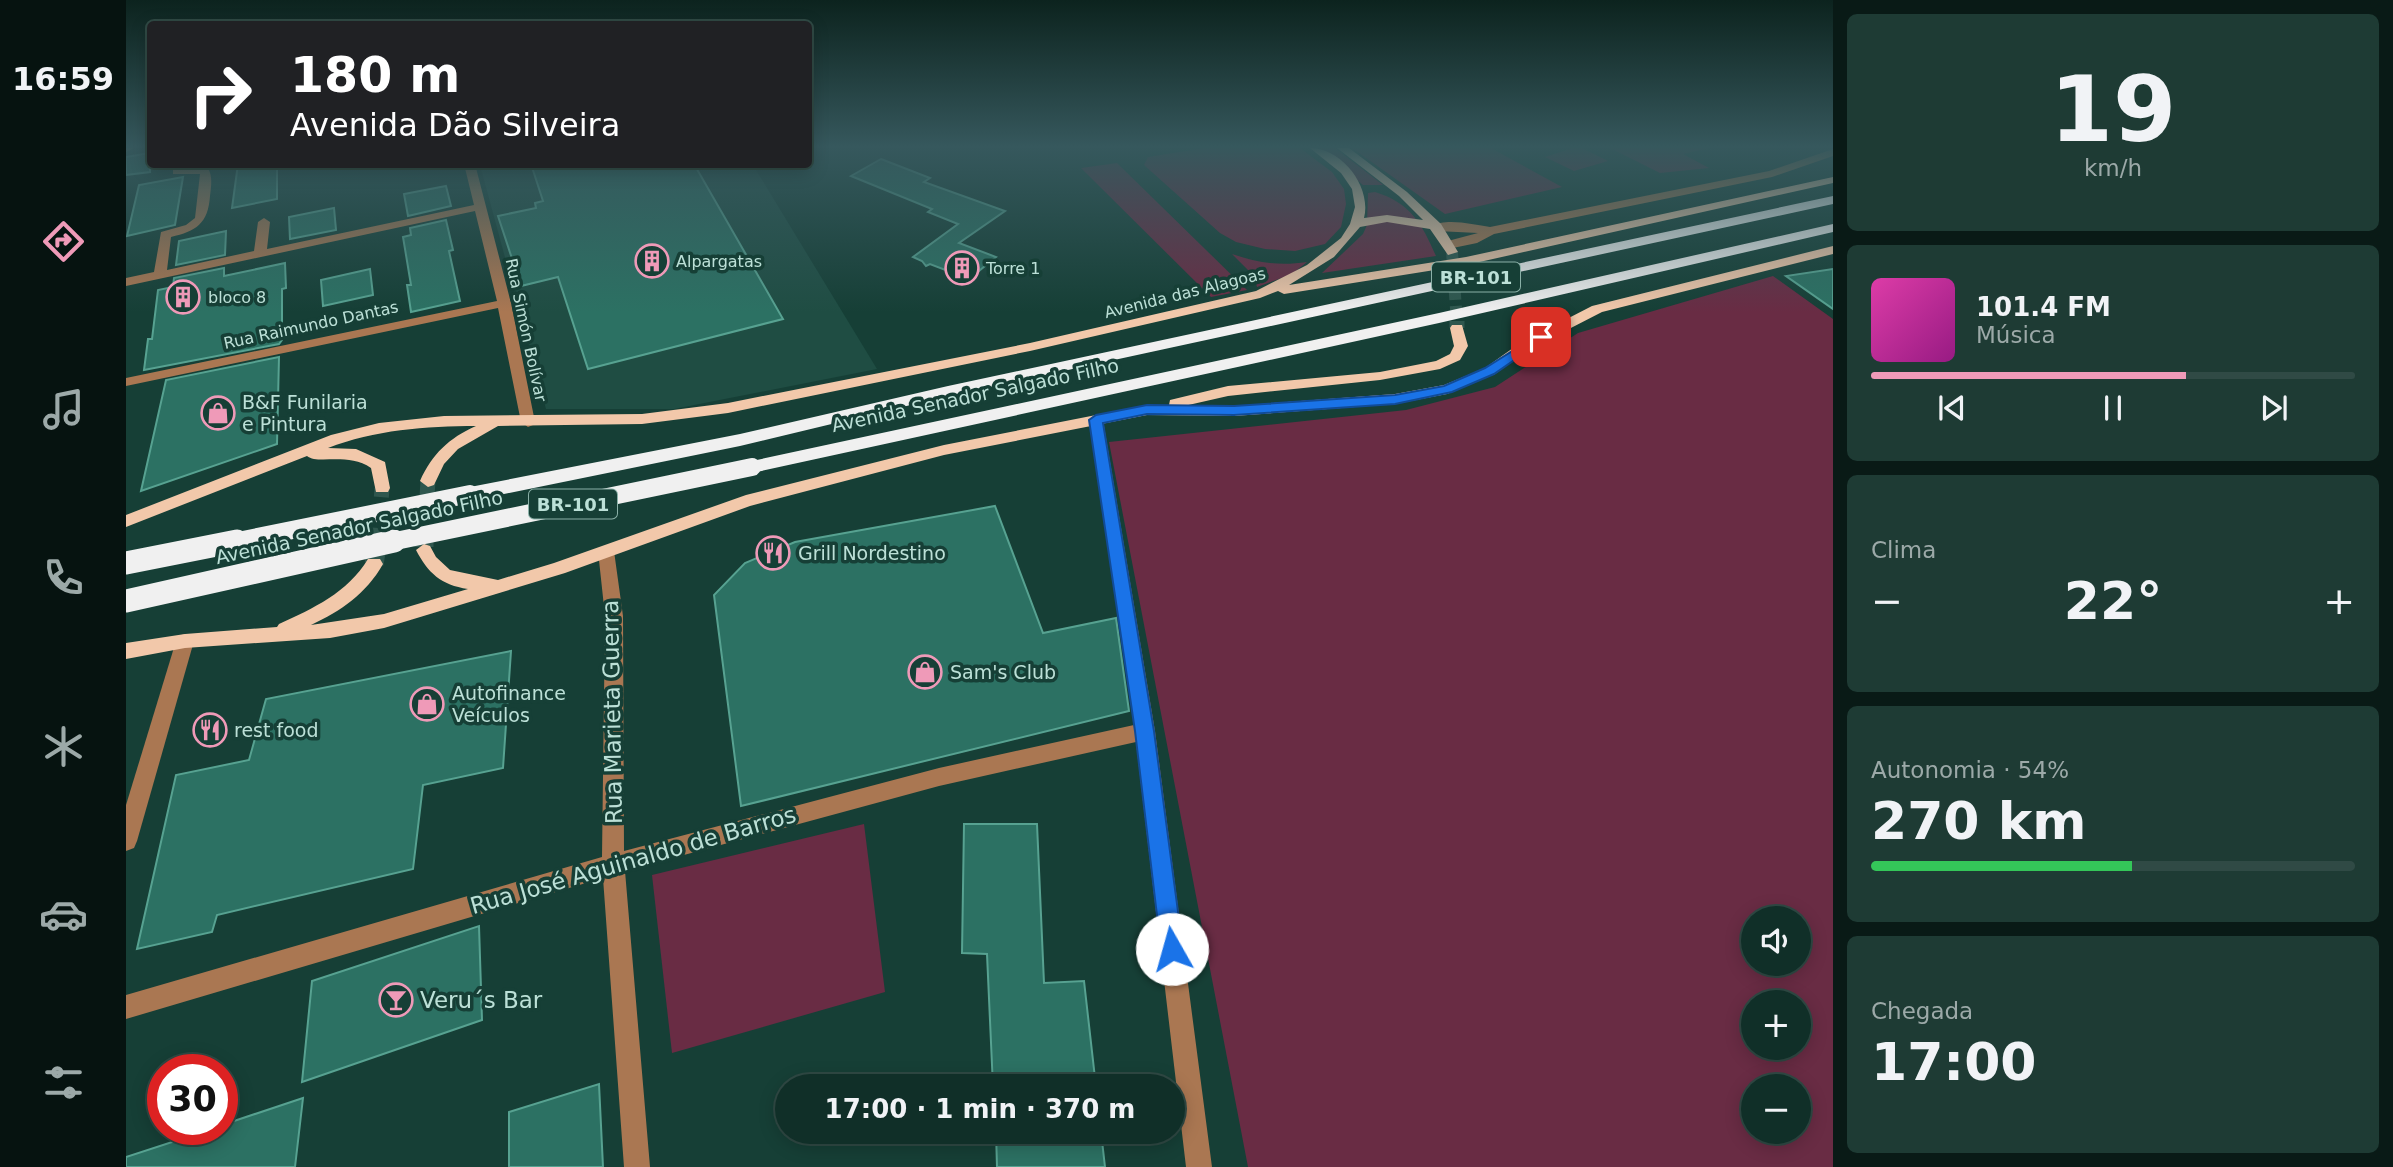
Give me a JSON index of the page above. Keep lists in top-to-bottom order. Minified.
{"streets":{"highway":["BR-101","Avenida Senador Salgado Filho"],"main road":["Avenida das Alagoas"],"street":["Rua Raimundo Dantas","Rua Simón Bolívar","Rua Marieta Guerra","Rua José Aguinaldo de Barros"]},"crossings":[["Avenida das Alagoas","Avenida Senador Salgado Filho"],["Rua Raimundo Dantas","Rua Simón Bolívar"],["Rua Simón Bolívar","Avenida Senador Salgado Filho"],["Rua Marieta Guerra","Rua José Aguinaldo de Barros"]],"places":{"building":["Alpargatas","Torre 1","bloco 8"],"shop":["B&F Funilaria e Pintura","Sam's Club","Autofinance Veículos"],"restaurant":["Grill Nordestino","rest food"],"bar":["Veru´s Bar"]},"page":{"tabs":"16:59","tile":[["19","km/h"],"Clima",["Autonomia · 54%","270 km"],["Chegada","17:00"]],"turn":["180 m","Avenida Dão Silveira"],"song":["101.4 FM","Música"],"heat":["−","22°","+"],"map_buttons":["+","−"],"limit":"30","trip":"17:00 · 1 min · 370 m"}}
